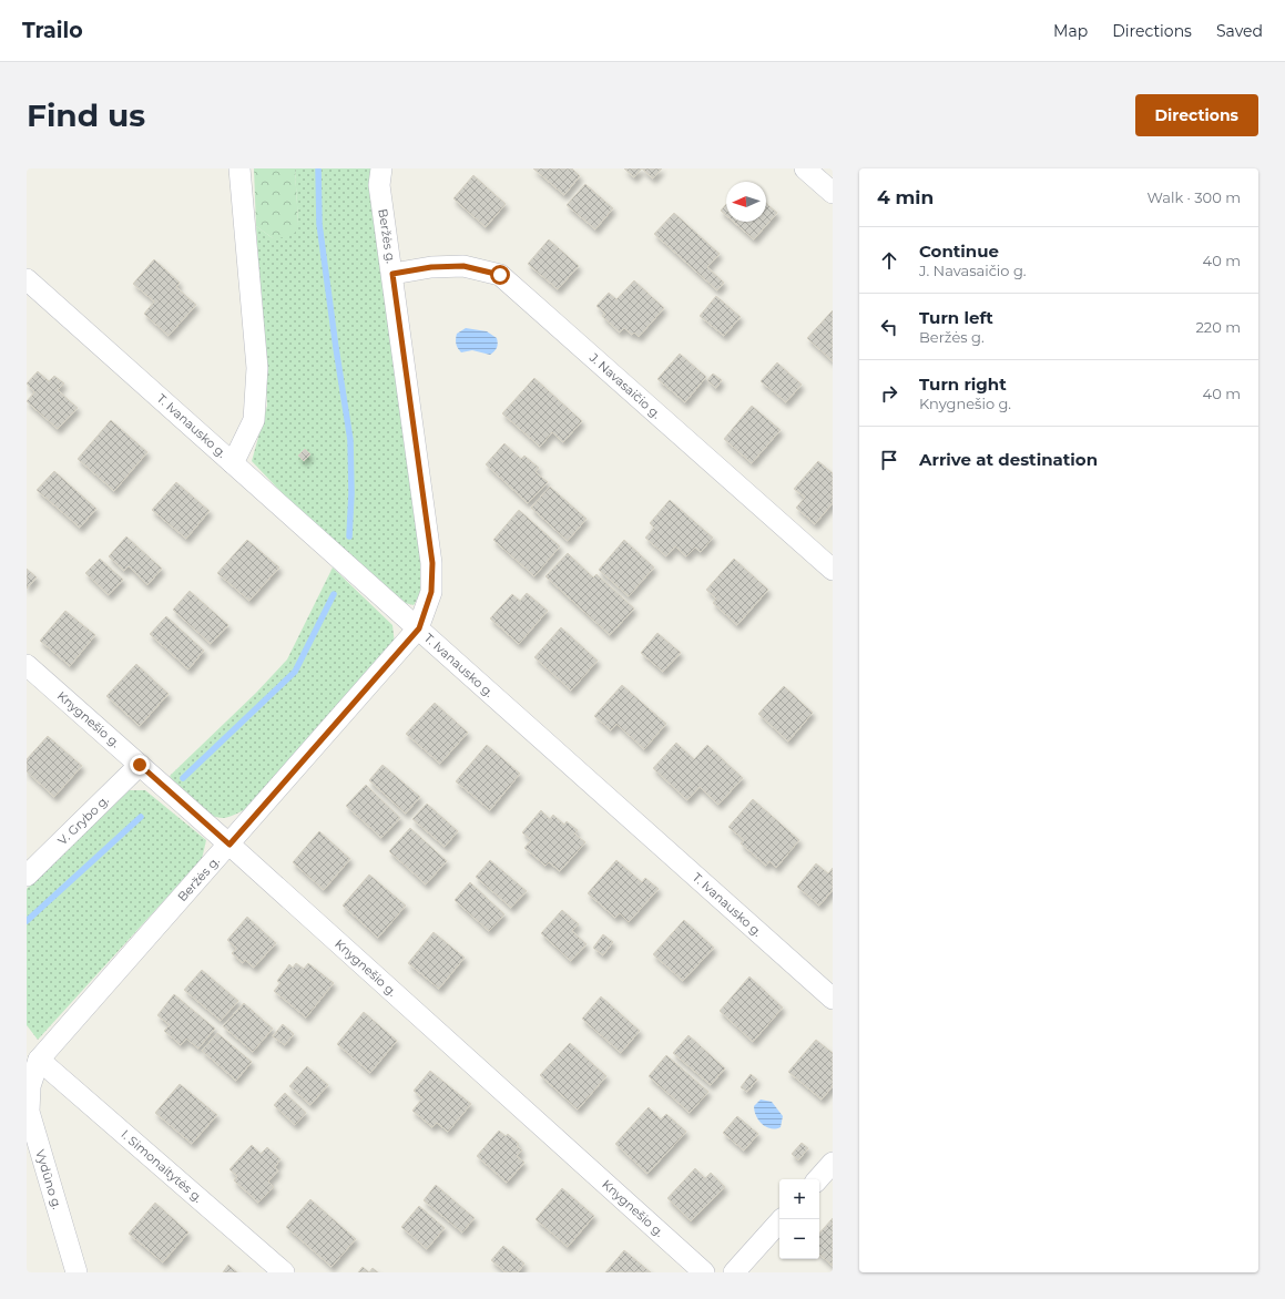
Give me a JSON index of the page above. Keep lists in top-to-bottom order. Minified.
{"streets":{"street":["Beržės g.","J. Navasaičio g.","T. Ivanausko g.","Knygnešio g.","V. Grybo g.","I. Simonaitytės g.","Vydūno g."]},"crossings":[["Beržės g.","J. Navasaičio g."],["Beržės g.","T. Ivanausko g."],["Beržės g.","Knygnešio g."],["Beržės g.","I. Simonaitytės g."],["Beržės g.","Vydūno g."],["Knygnešio g.","V. Grybo g."],["I. Simonaitytės g.","Vydūno g."]],"north":"left","page":{"header":"Trailo","nav":["Map","Directions","Saved"],"buttons":"Directions","title":"Find us","heading":["4 min","Walk · 300 m"],"list":[["Continue","J. Navasaičio g.","40 m"],["Turn left","Beržės g.","220 m"],["Turn right","Knygnešio g.","40 m"],"Arrive at destination"],"map_buttons":["+","−"]}}
